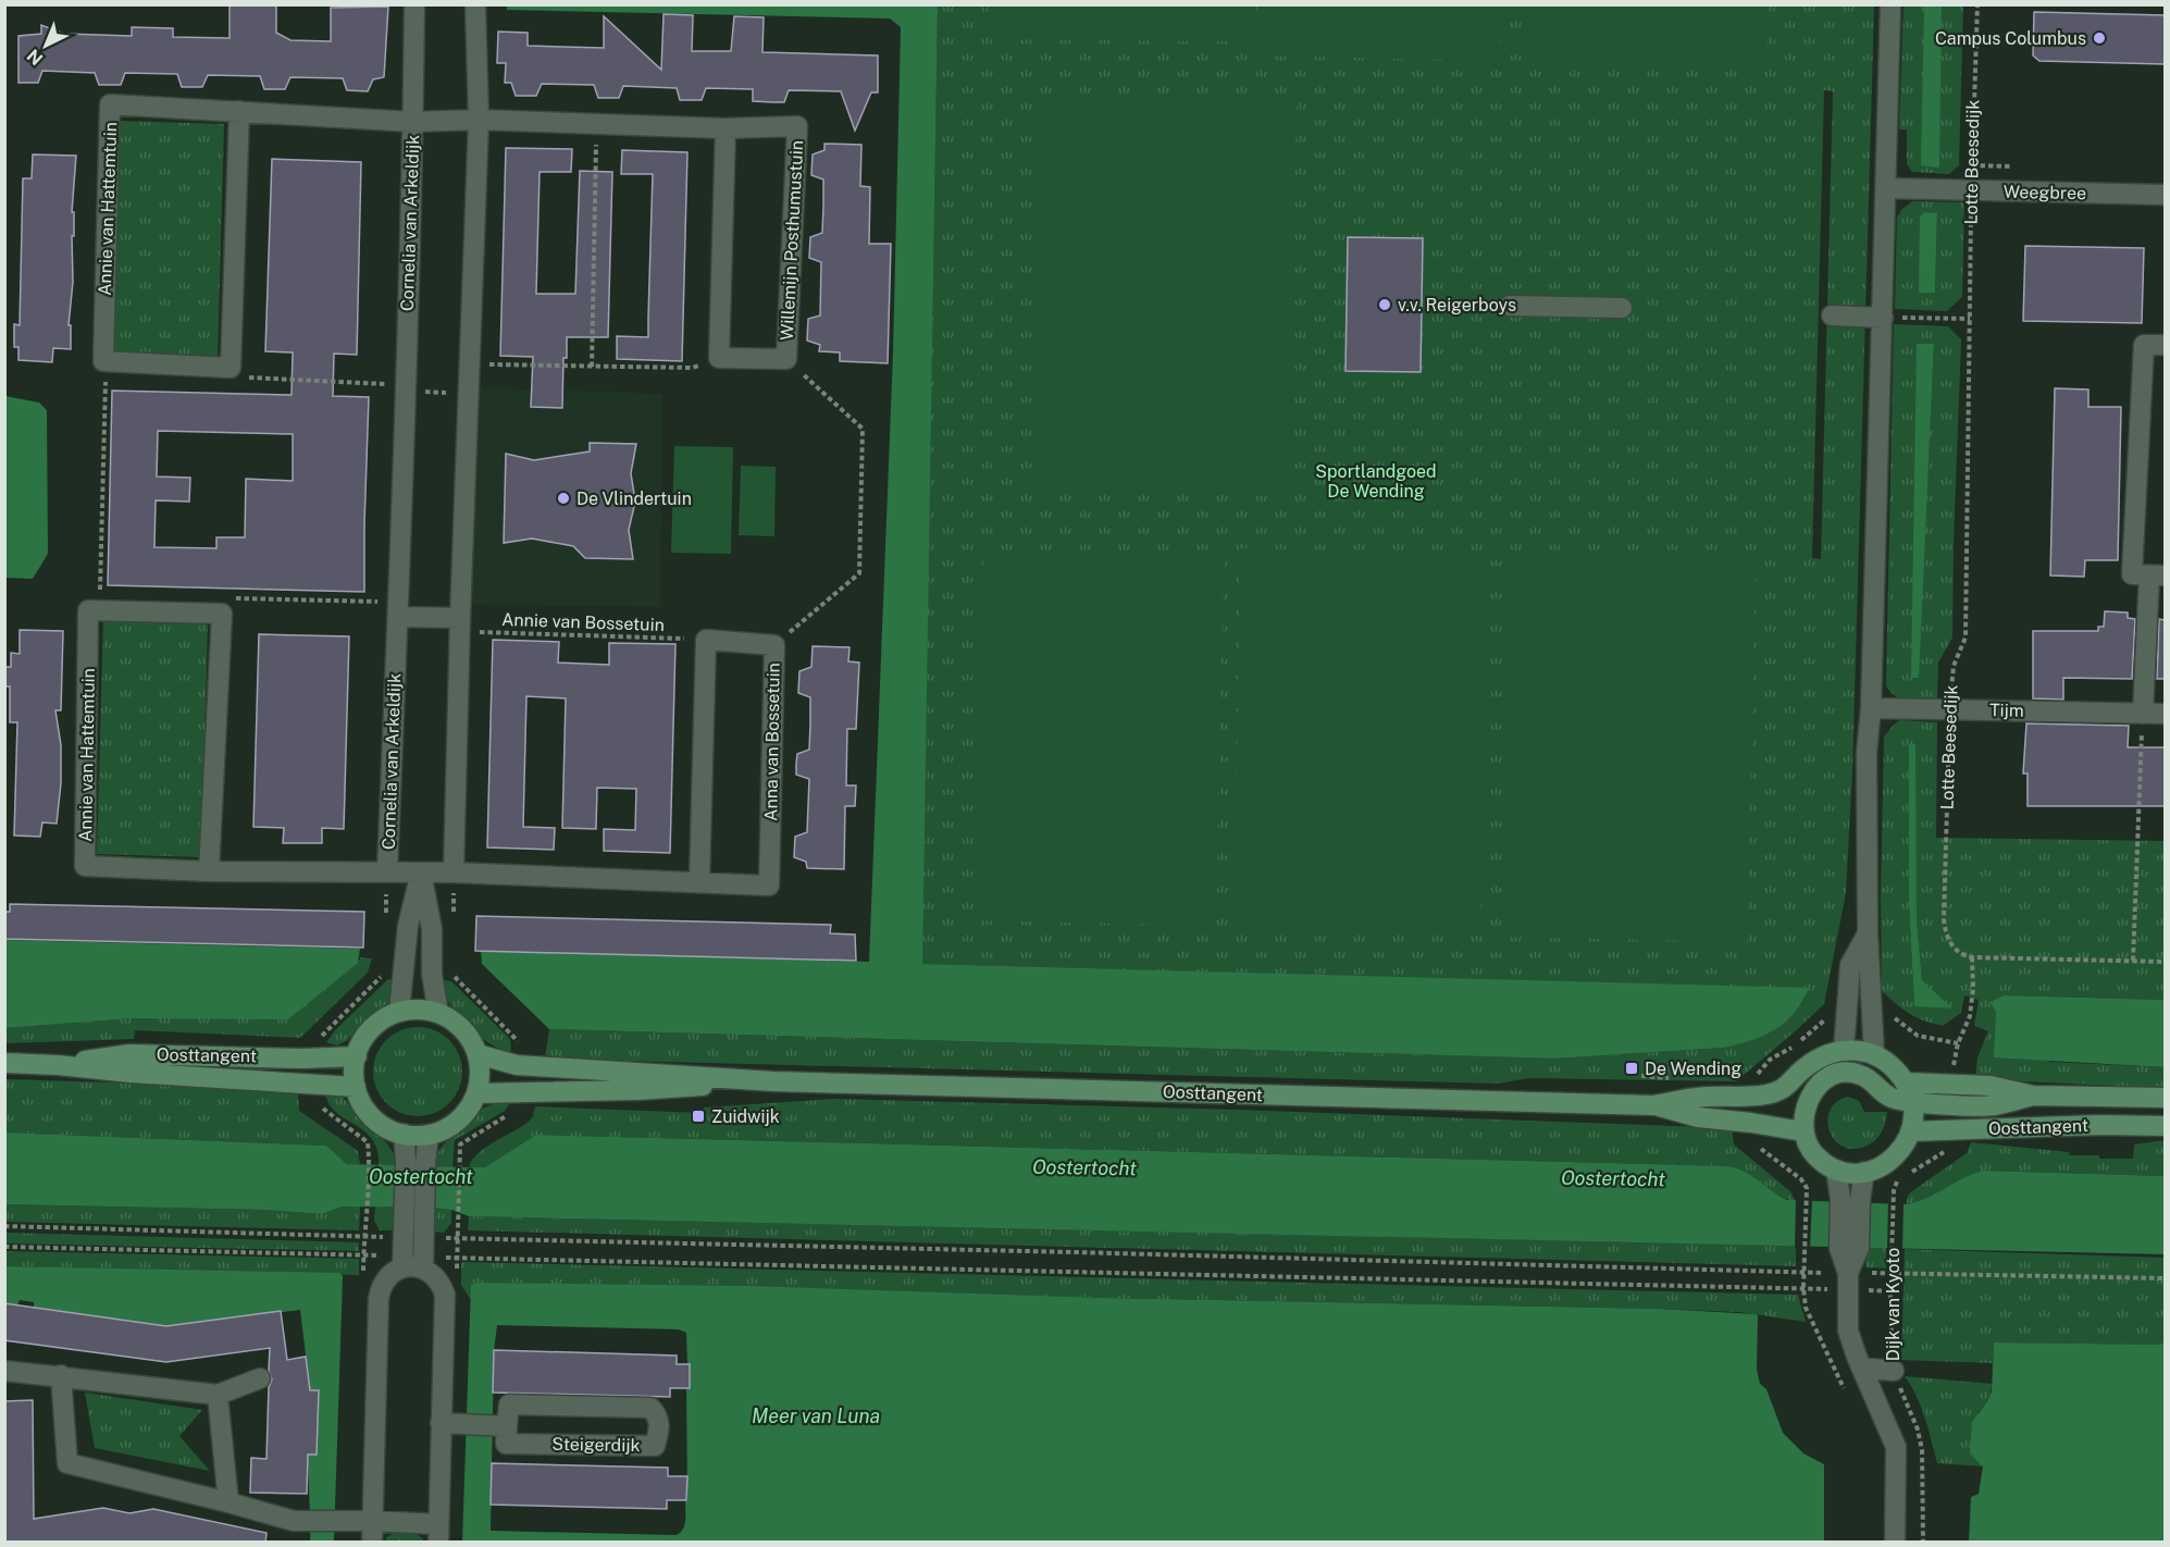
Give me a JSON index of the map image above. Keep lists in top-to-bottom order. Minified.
{"streets":{"main road":["Oosttangent"],"street":["Weegbree","Annie van Hattemtuin","Cornelia van Arkeldijk","Willemijn Posthumustuin","Tijm","Anna van Bossetuin","Dijk van Kyoto","Steigerdijk"],"path":["Lotte Beesedijk","Annie van Bossetuin"]},"crossings":[["Lotte Beesedijk","Weegbree"],["Lotte Beesedijk","Tijm"],["Annie van Hattemtuin","Cornelia van Arkeldijk"],["Cornelia van Arkeldijk","Willemijn Posthumustuin"],["Cornelia van Arkeldijk","Anna van Bossetuin"],["Annie van Bossetuin","Anna van Bossetuin"],["Oosttangent","Dijk van Kyoto"]],"water":["Oostertocht","Meer van Luna"],"parks":["Sportlandgoed De Wending"],"places":{"other":["Campus Columbus","v.v. Reigerboys","De Vlindertuin"],"transit":["De Wending","Zuidwijk"]},"north":"bottom left"}
